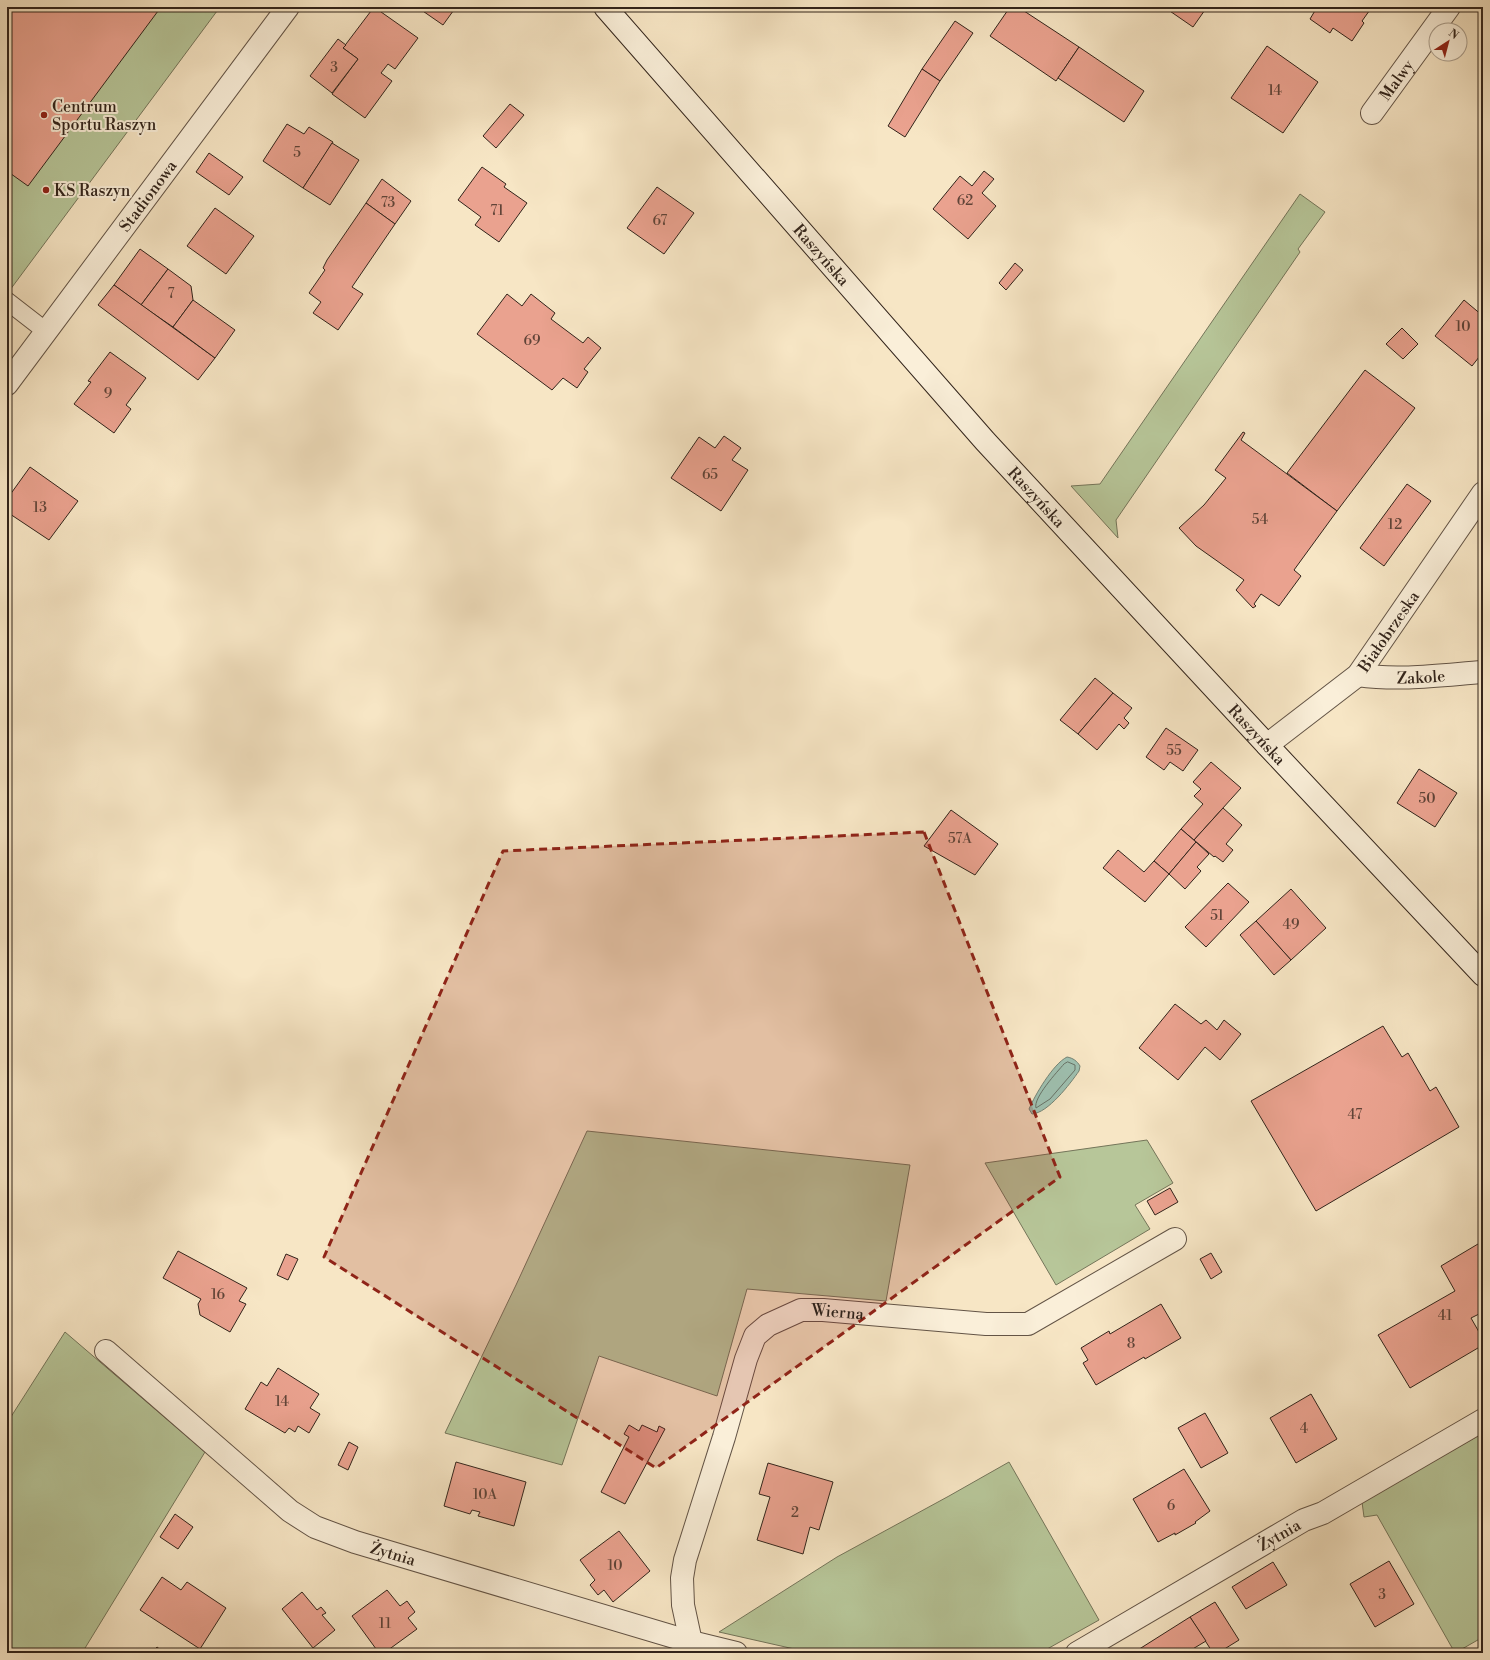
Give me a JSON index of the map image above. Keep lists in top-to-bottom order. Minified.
{"streets":{"street":["Malwy","Stadionowa","Raszyńska","Białobrzeska","Zakole","Wierna","Żytnia"]},"crossings":[["Raszyńska","Białobrzeska"],["Białobrzeska","Zakole"],["Wierna","Żytnia"]],"places":["Centrum Sportu Raszyn","KS Raszyn"],"house_numbers":["3","14","5","62","73","71","67","7","10","69","9","65","13","54","12","55","50","57A","51","49","47","16","41","8","14","4","10A","6","2","10","3","11"],"north":"top right"}
